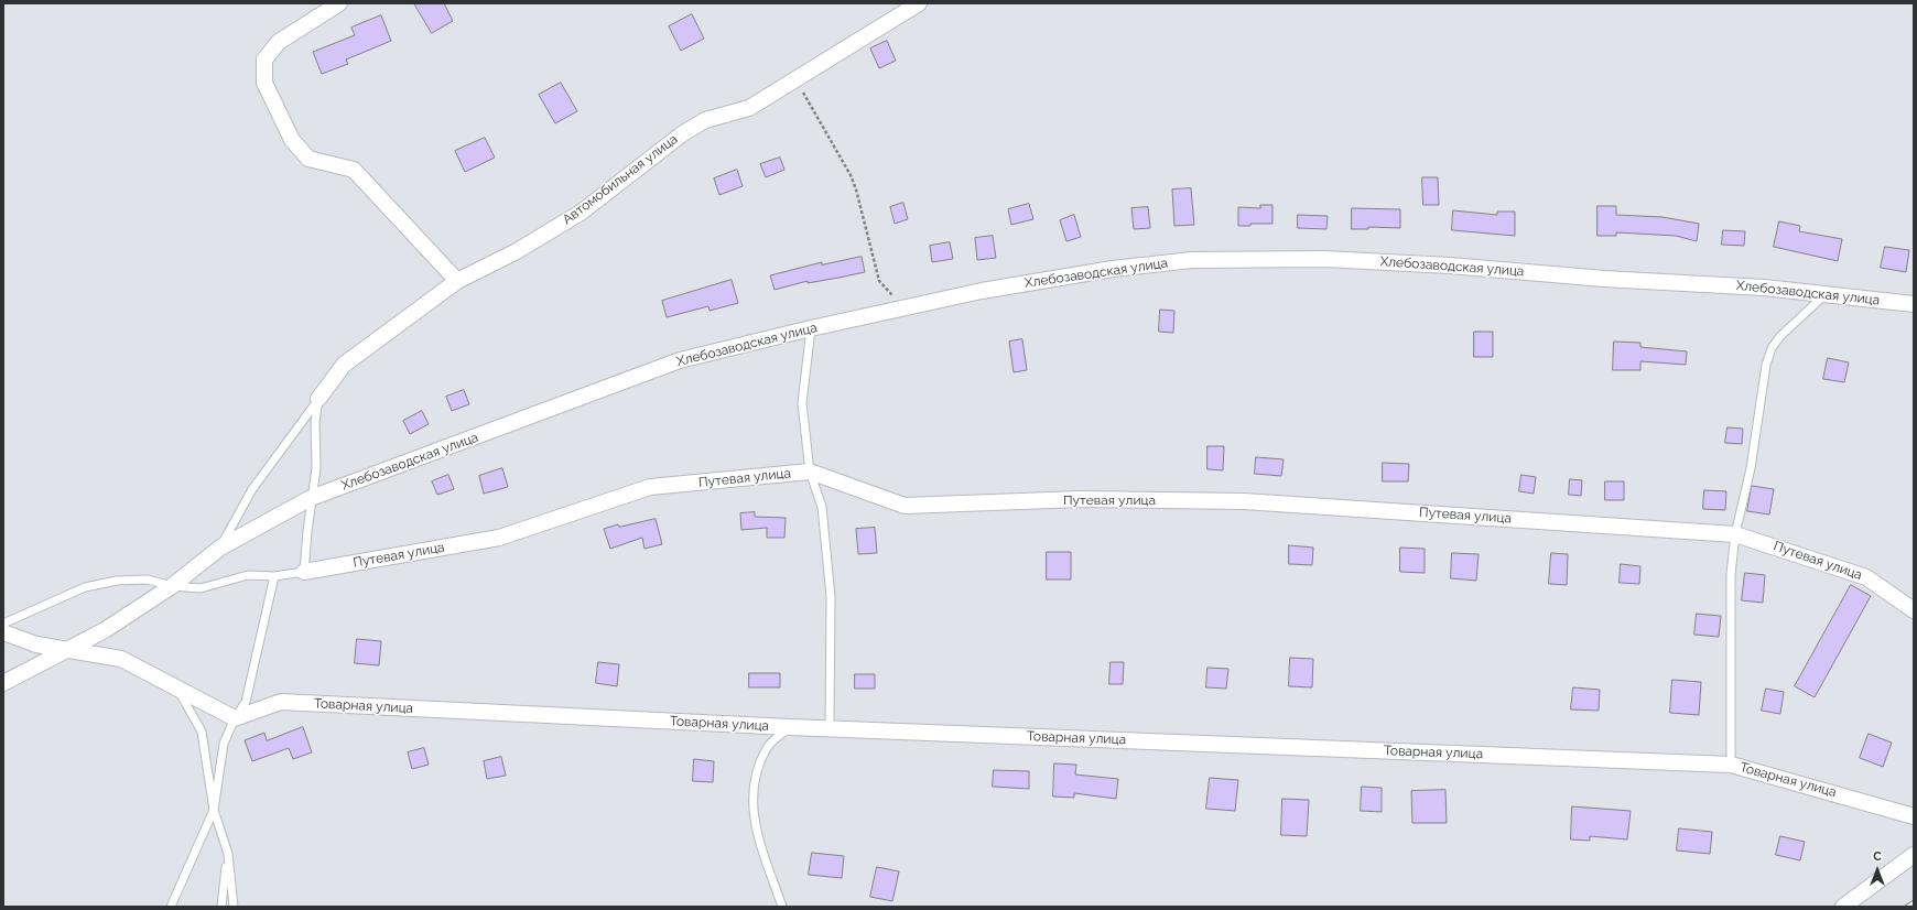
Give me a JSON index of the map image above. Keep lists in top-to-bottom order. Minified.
{"streets":{"street":["Автомобильная улица","Хлебозаводская улица","Путевая улица","Товарная улица"]},"north":"top"}
